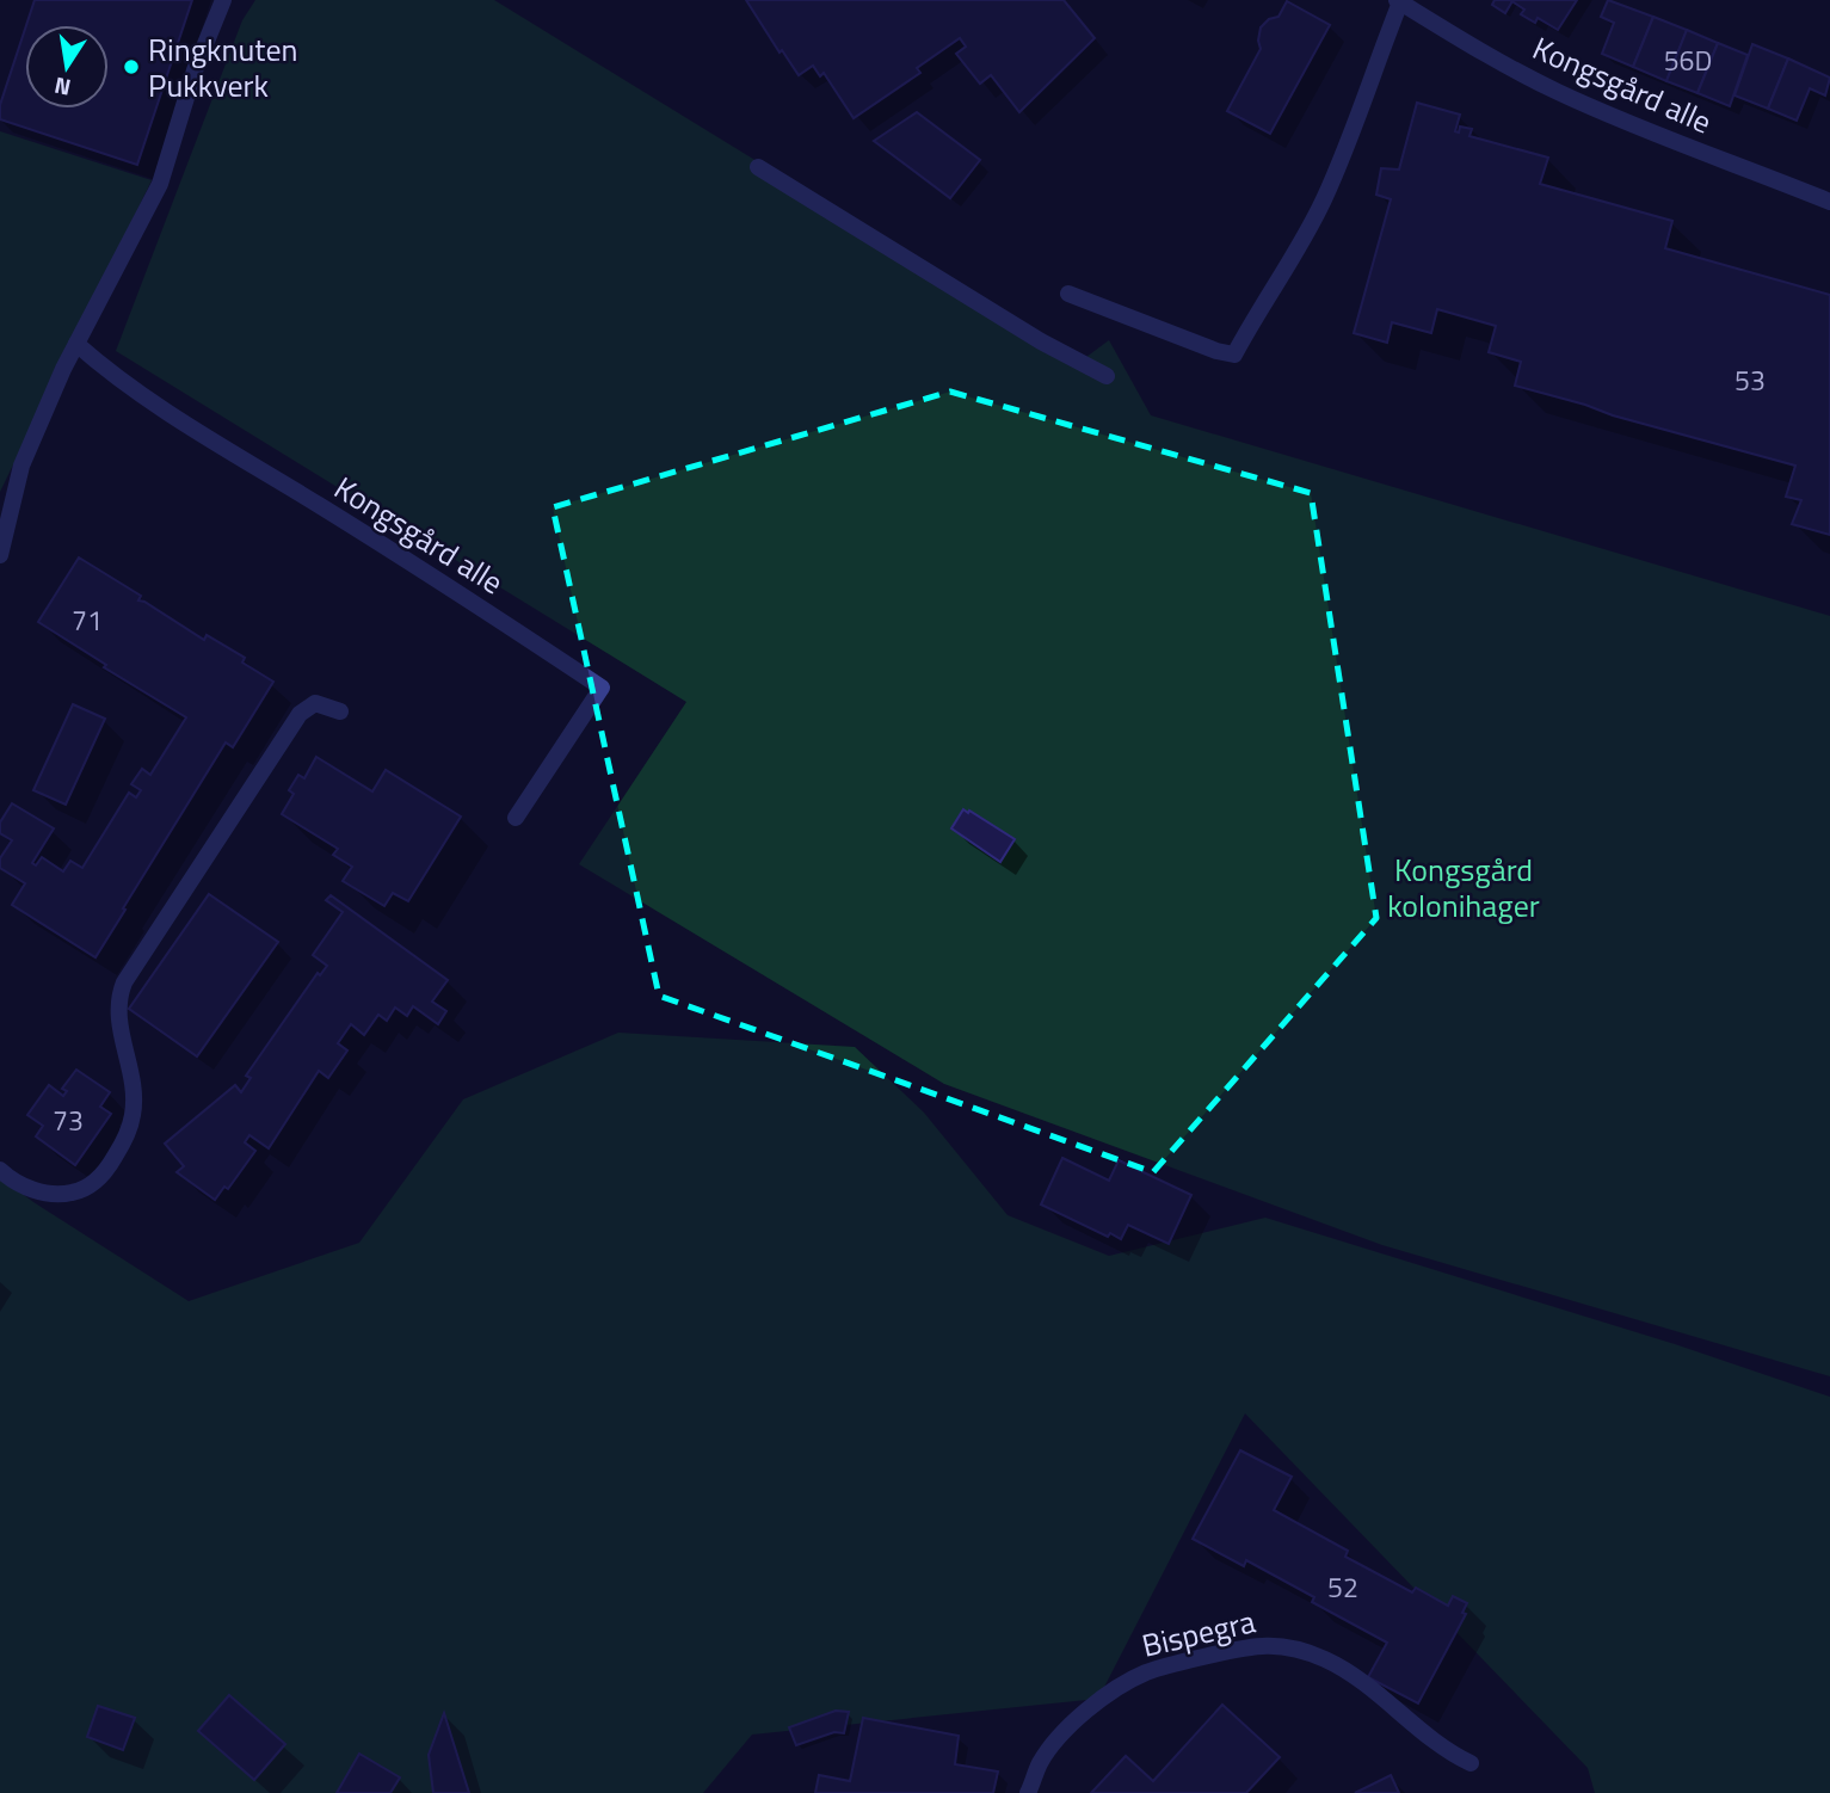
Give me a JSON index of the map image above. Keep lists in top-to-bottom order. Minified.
{"streets":{"street":["Kongsgård alle","Bispegra"]},"parks":["Kongsgård kolonihager"],"places":["Ringknuten Pukkverk"],"house_numbers":["56D","53","71","73","52"],"north":"bottom"}
